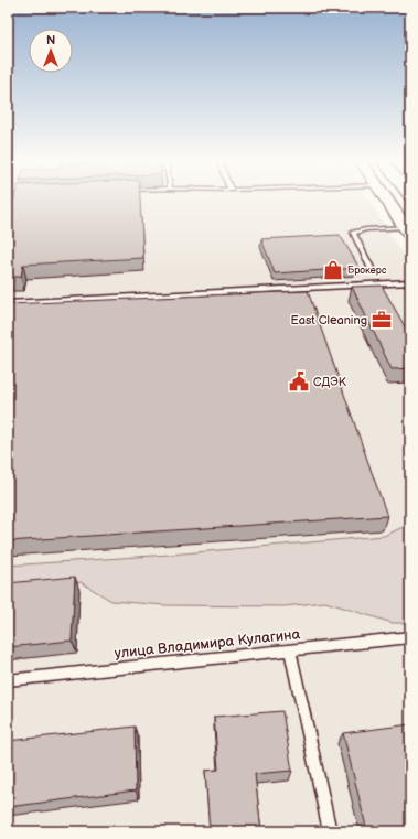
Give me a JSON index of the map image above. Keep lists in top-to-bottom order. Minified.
{"streets":{"lane":["улица Владимира Кулагина"]},"places":{"shop":["Брокерс"],"office":["East Cleaning"],"public building":["СДЭК"]},"north":"top"}
